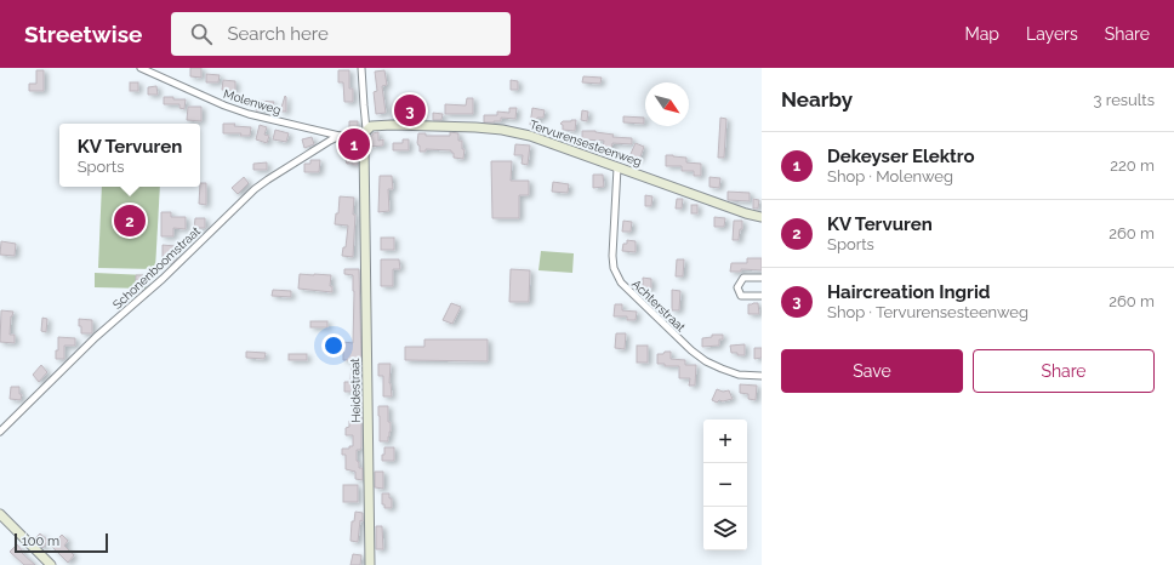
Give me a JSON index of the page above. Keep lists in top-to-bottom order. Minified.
{"streets":{"street":["Molenweg","Tervurensesteenweg","Schonenboomstraat","Achterstraat","Heidestraat"]},"crossings":[["Molenweg","Tervurensesteenweg"],["Molenweg","Schonenboomstraat"],["Molenweg","Heidestraat"],["Tervurensesteenweg","Achterstraat"],["Tervurensesteenweg","Heidestraat"]],"scale_bar":"100 m","north":"bottom right","page":{"header":"Streetwise","search":"Search here","nav":["Map","Layers","Share"],"heading":["Nearby","3 results"],"pins":["3","1","2"],"popup":["KV Tervuren","Sports"],"list":[{"mark":"1","name":"Dekeyser Elektro","note":"Shop · Molenweg","value":"220 m"},{"mark":"2","name":"KV Tervuren","note":"Sports","value":"260 m"},{"mark":"3","name":"Haircreation Ingrid","note":"Shop · Tervurensesteenweg","value":"260 m"}],"buttons":["Save","Share"],"map_buttons":["+","−"],"scale":"100 m"}}
